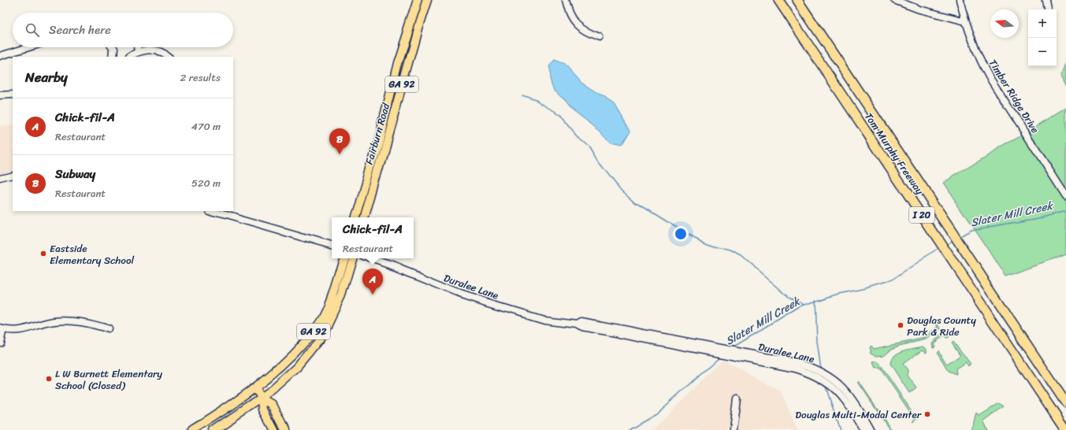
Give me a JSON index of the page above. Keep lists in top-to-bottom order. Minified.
{"streets":{"highway":["Tom Murphy Freeway","I 20"],"main road":["GA 92","Fairburn Road"],"street":["Timber Ridge Drive","Duralee Lane"]},"water":["Slater Mill Creek"],"places":["Eastside Elementary School","Douglas County Park & Ride","L W Burnett Elementary School (Closed)","Douglas Multi-Modal Center"],"north":"left","page":{"map_buttons":["+","−"],"search":"Search here","heading":["Nearby","2 results"],"list":[{"mark":"A","name":"Chick-fil-A","note":"Restaurant","value":"470 m"},{"mark":"B","name":"Subway","note":"Restaurant","value":"520 m"}],"pins":["B","A"],"popup":["Chick-fil-A","Restaurant"]}}
